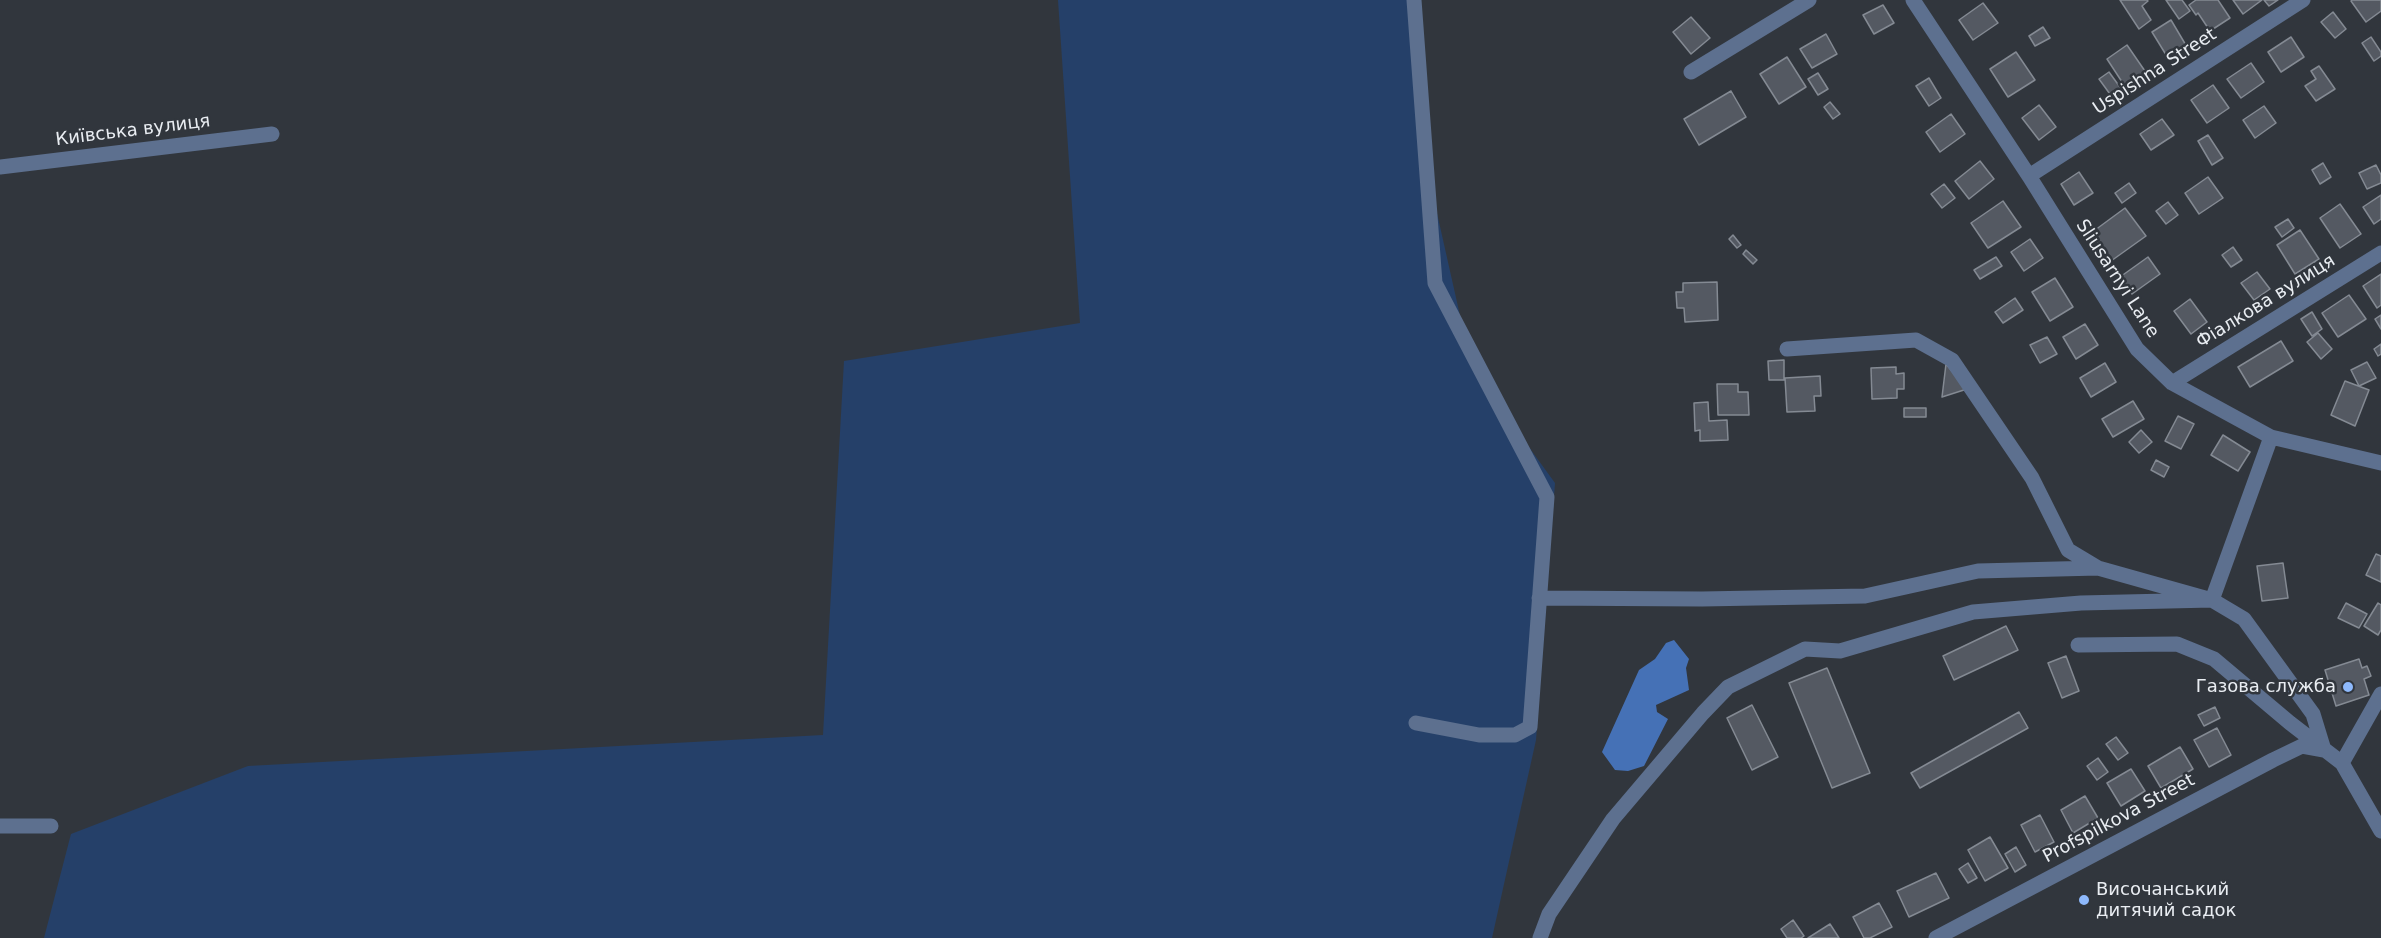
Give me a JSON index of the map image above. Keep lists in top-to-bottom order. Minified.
{"streets":{"street":["Uspishna Street","Київська вулиця","Sliusarnyi Lane","Фіалкова вулиця","Profspilkova Street"]},"crossings":[["Uspishna Street","Sliusarnyi Lane"],["Sliusarnyi Lane","Фіалкова вулиця"]],"places":["Газова служба","Височанський дитячий садок"]}
